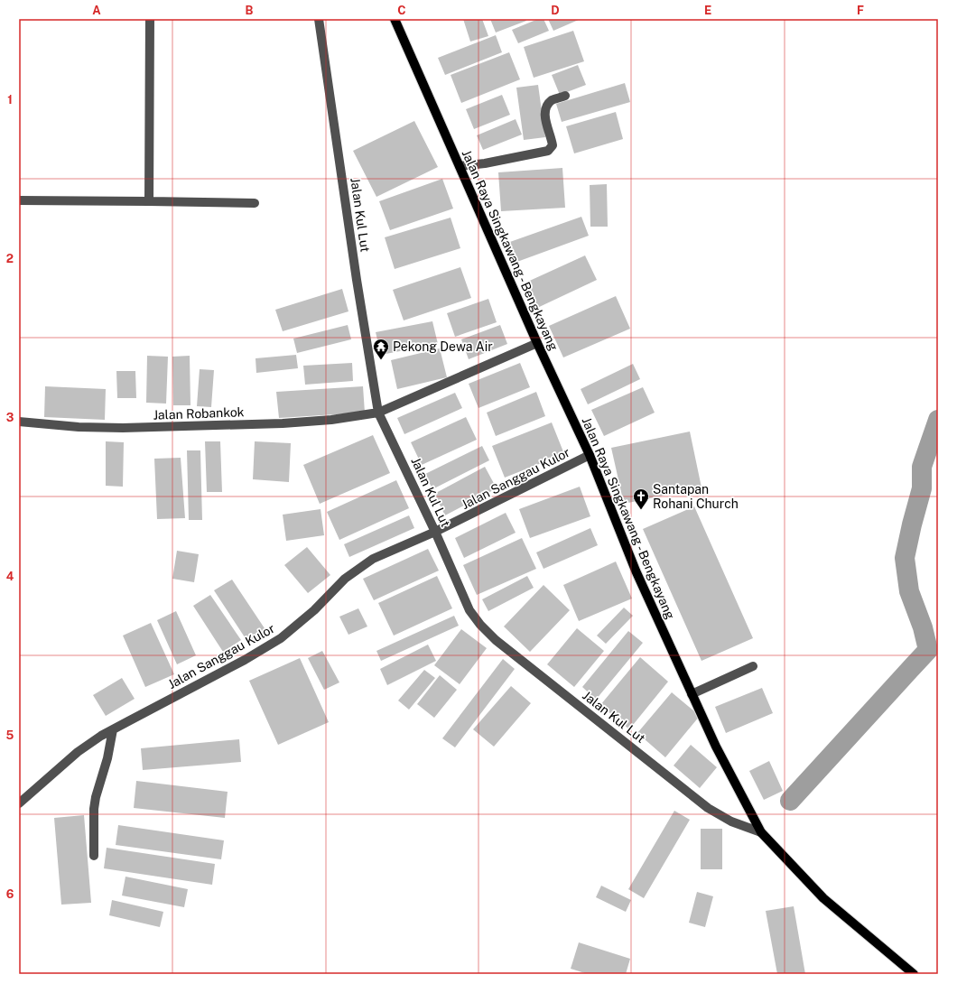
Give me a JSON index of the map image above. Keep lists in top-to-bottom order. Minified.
{"streets":{"main road":["Jalan Raya Singkawang - Bengkayang"],"street":["Jalan Kul Lut","Jalan Robankok","Jalan Sanggau Kulor"]},"crossings":[["Jalan Kul Lut","Jalan Raya Singkawang - Bengkayang"],["Jalan Kul Lut","Jalan Robankok"],["Jalan Kul Lut","Jalan Sanggau Kulor"],["Jalan Raya Singkawang - Bengkayang","Jalan Robankok"],["Jalan Raya Singkawang - Bengkayang","Jalan Sanggau Kulor"]],"places":{"temple":["Pekong Dewa Air"],"church":["Santapan Rohani Church"]},"grid":{"columns":["A","B","C","D","E","F"],"rows":["1","2","3","4","5","6"]}}
